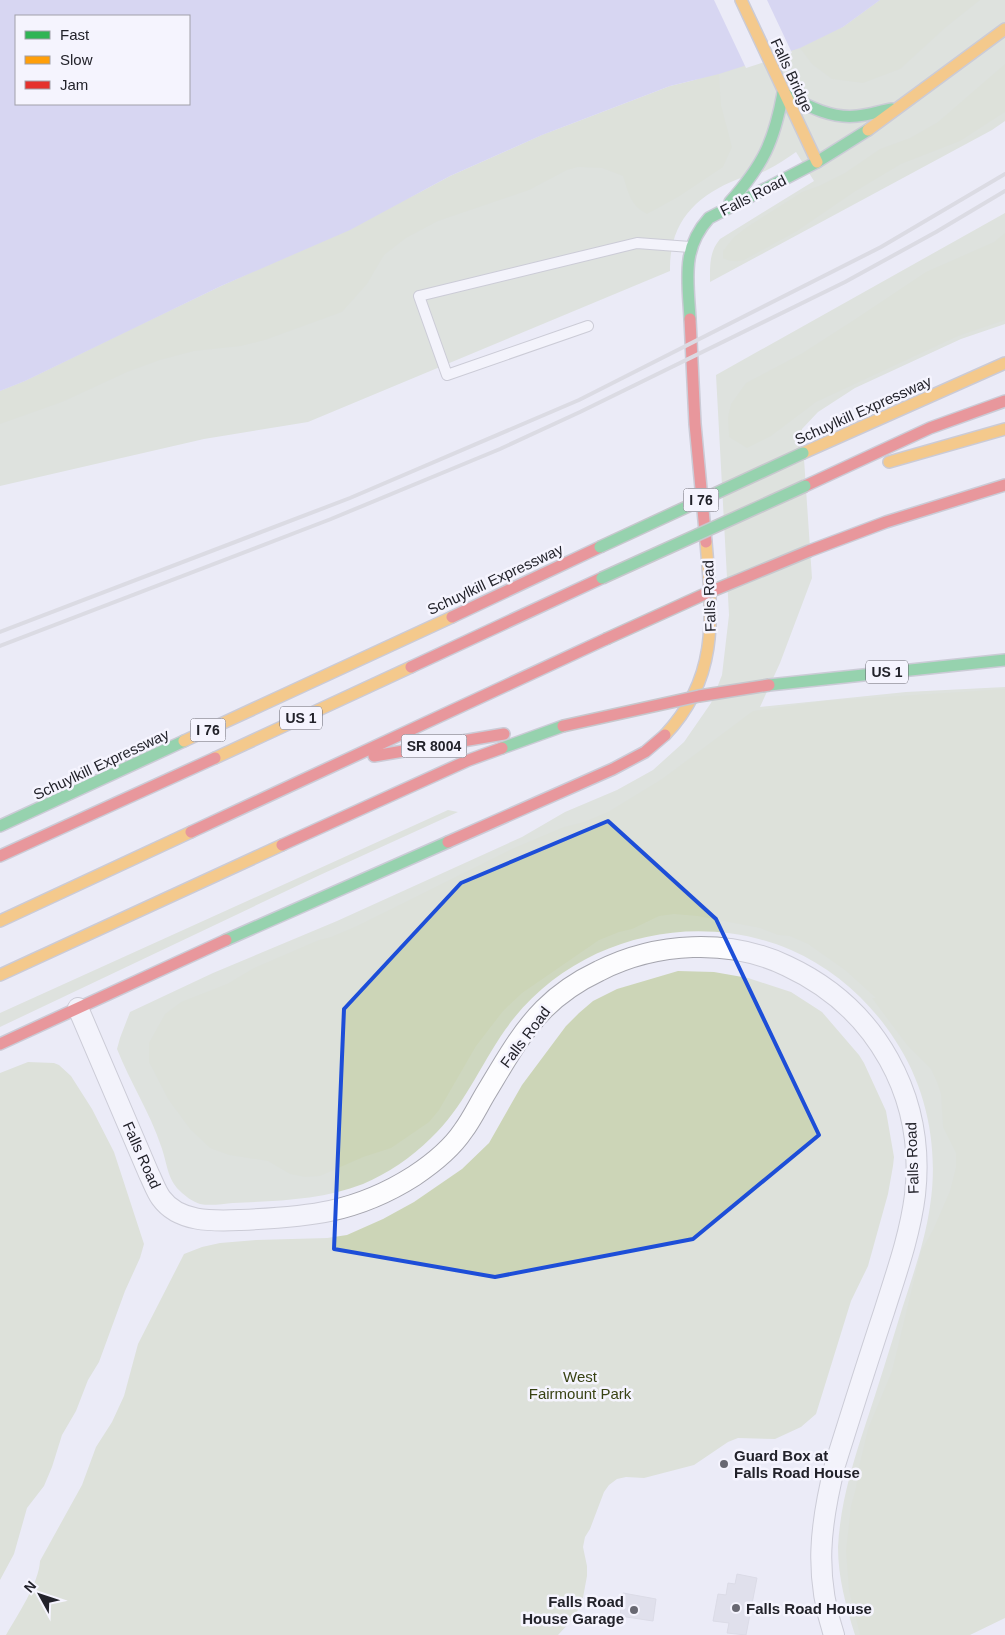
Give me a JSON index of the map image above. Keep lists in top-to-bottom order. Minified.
{"streets":{"main road":["Falls Bridge","Falls Road","Schuylkill Expressway","I 76","US 1","SR 8004"]},"crossings":[["Falls Bridge","Falls Road"],["US 1","SR 8004"]],"parks":["West Fairmount Park"],"places":["Guard Box at Falls Road House","Falls Road House","Falls Road House Garage"],"legend":["Fast","Slow","Jam"],"north":"top left"}
